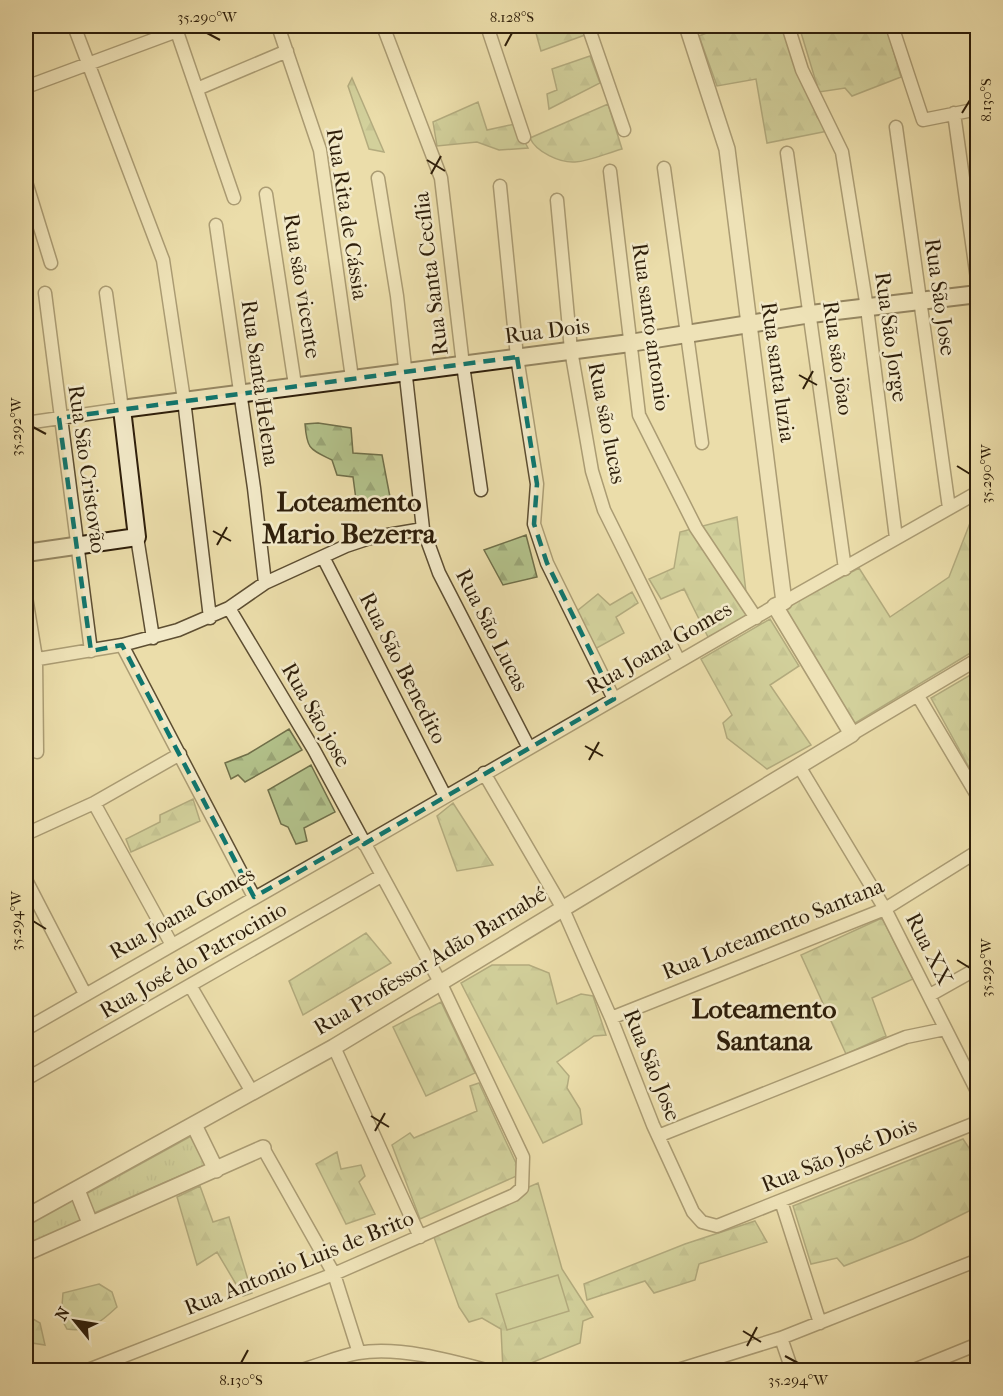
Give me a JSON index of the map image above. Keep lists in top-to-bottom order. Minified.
{"streets":{"main road":["Rua Dois"],"street":["Rua Rita de Cássia","Rua Santa Cecília","Rua são vicente","Rua São Jose","Rua santo antonio","Rua São Jorge","Rua são jõao","Rua santa luzia","Rua Santa Helena","Rua são lucas","Rua São Cristovão","Rua São Lucas","Rua Joana Gomes","Rua São Benedito","Rua São jose","Rua Loteamento Santana","Rua XX","Rua José do Patrocinio","Rua Professor Adão Barnabé","Rua São José Dois","Rua Antonio Luis de Brito"]},"crossings":[["Rua Rita de Cássia","Rua Dois"],["Rua Santa Cecília","Rua Dois"],["Rua são vicente","Rua Dois"],["Rua São Jose","Rua Dois"],["Rua São Jose","Rua Joana Gomes"],["Rua São Jose","Rua Loteamento Santana"],["Rua São Jose","Rua Professor Adão Barnabé"],["Rua São Jose","Rua São José Dois"],["Rua santo antonio","Rua Dois"],["Rua santo antonio","Rua Joana Gomes"],["Rua Dois","Rua São Jorge"],["Rua Dois","Rua são jõao"],["Rua Dois","Rua santa luzia"],["Rua Dois","Rua Santa Helena"],["Rua Dois","Rua são lucas"],["Rua Dois","Rua São Cristovão"],["Rua Dois","Rua São Lucas"],["Rua São Jorge","Rua Joana Gomes"],["Rua são jõao","Rua Joana Gomes"],["Rua santa luzia","Rua Joana Gomes"],["Rua são lucas","Rua Joana Gomes"],["Rua São Lucas","Rua Joana Gomes"],["Rua Joana Gomes","Rua São Benedito"],["Rua Joana Gomes","Rua São jose"],["Rua São jose","Rua José do Patrocinio"],["Rua São jose","Rua Professor Adão Barnabé"],["Rua São jose","Rua Antonio Luis de Brito"],["Rua Loteamento Santana","Rua XX"],["Rua XX","Rua Professor Adão Barnabé"]],"districts":["Loteamento Mario Bezerra","Loteamento Santana"],"north":"top left","coordinates":["35.290°W","8.128°S","8.130°S","35.292°W","35.294°W"]}
